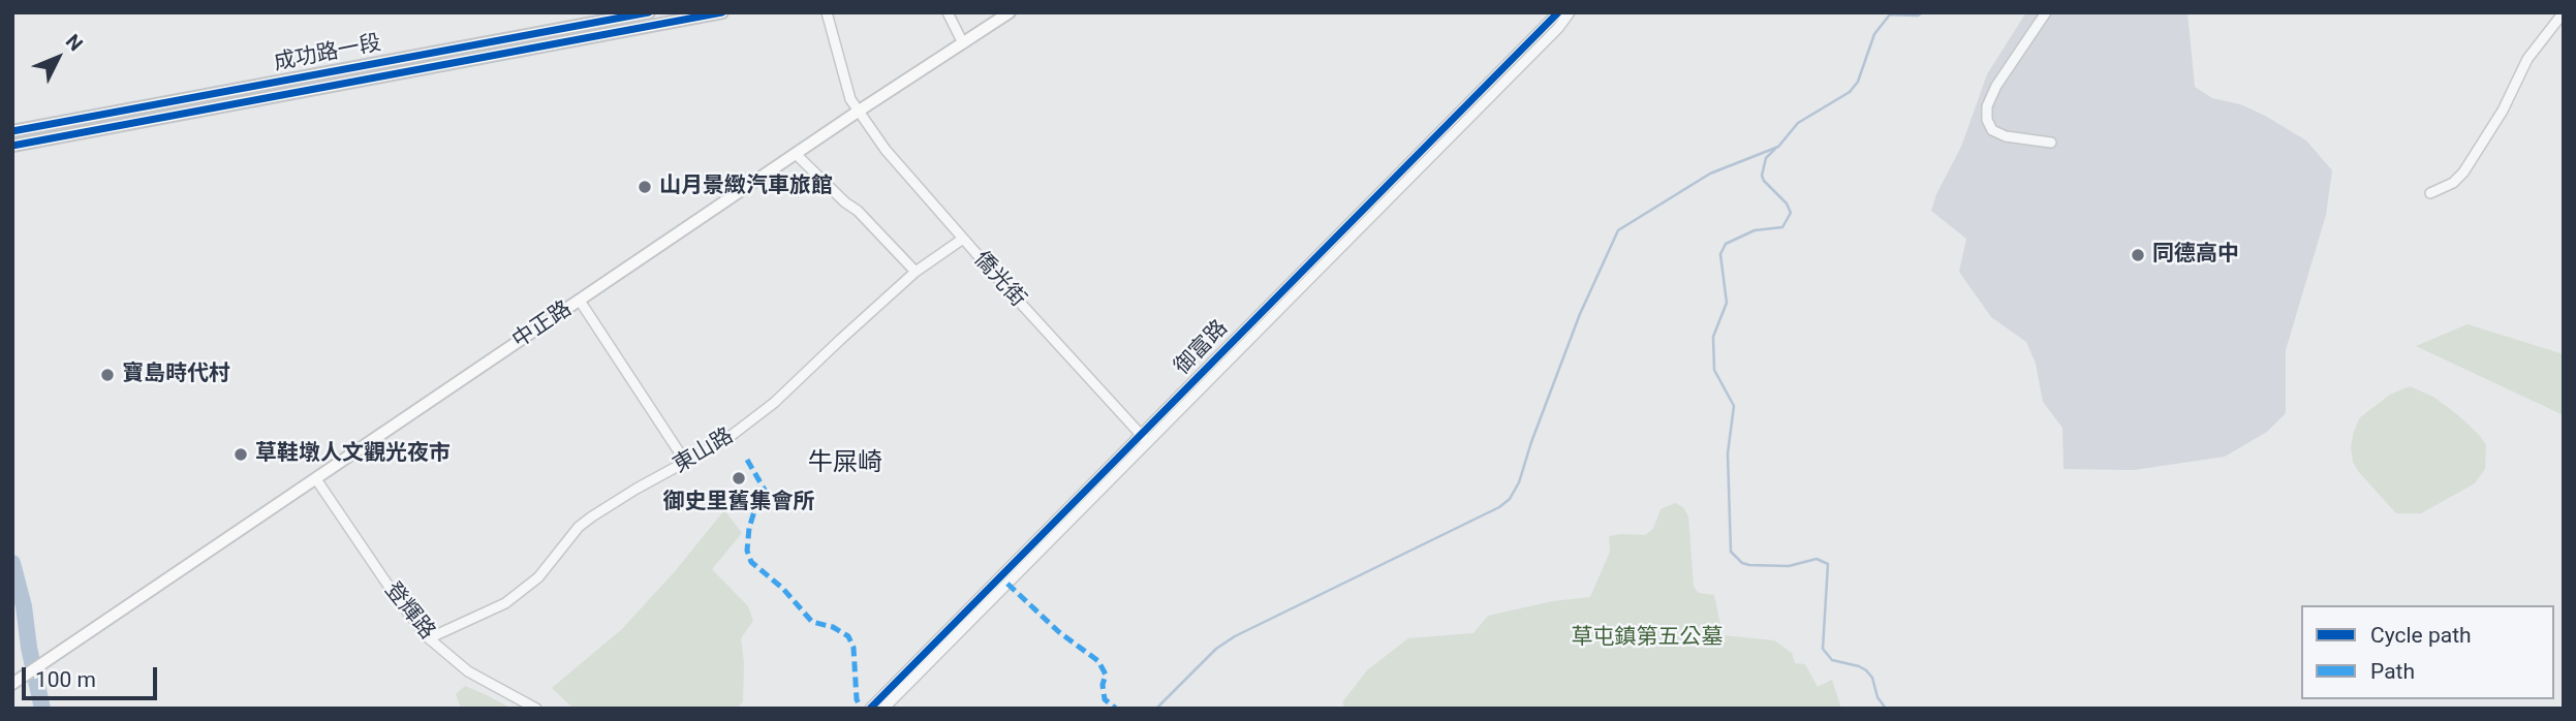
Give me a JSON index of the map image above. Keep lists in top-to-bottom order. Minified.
{"streets":{"main road":["成功路一段","中正路"],"street":["僑光街","御富路","東山路","登輝路"]},"crossings":[["僑光街","中正路"],["僑光街","御富路"],["僑光街","東山路"],["中正路","登輝路"],["東山路","登輝路"]],"districts":["牛屎崎"],"parks":["草屯鎮第五公墓"],"places":["山月景緻汽車旅館","同德高中","寶島時代村","草鞋墩人文觀光夜市","御史里舊集會所"],"legend":["Cycle path","Path"],"scale_bar":"100 m","north":"top right"}
